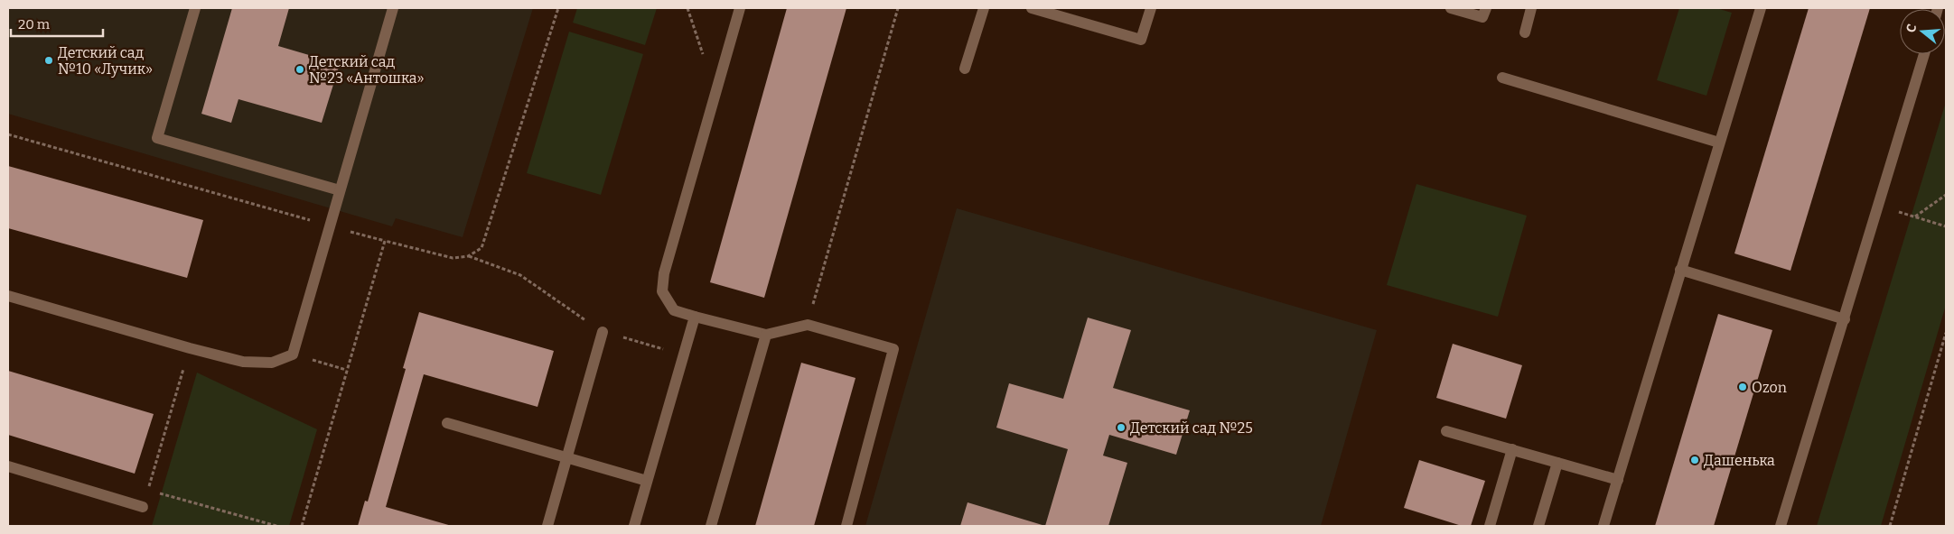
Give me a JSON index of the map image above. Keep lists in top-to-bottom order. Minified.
{"places":["Детский сад №10 «Лучик»","Детский сад №23 «Антошка»","Ozon","Детский сад №25","Дашенька"],"scale_bar":"20 m","north":"left"}
